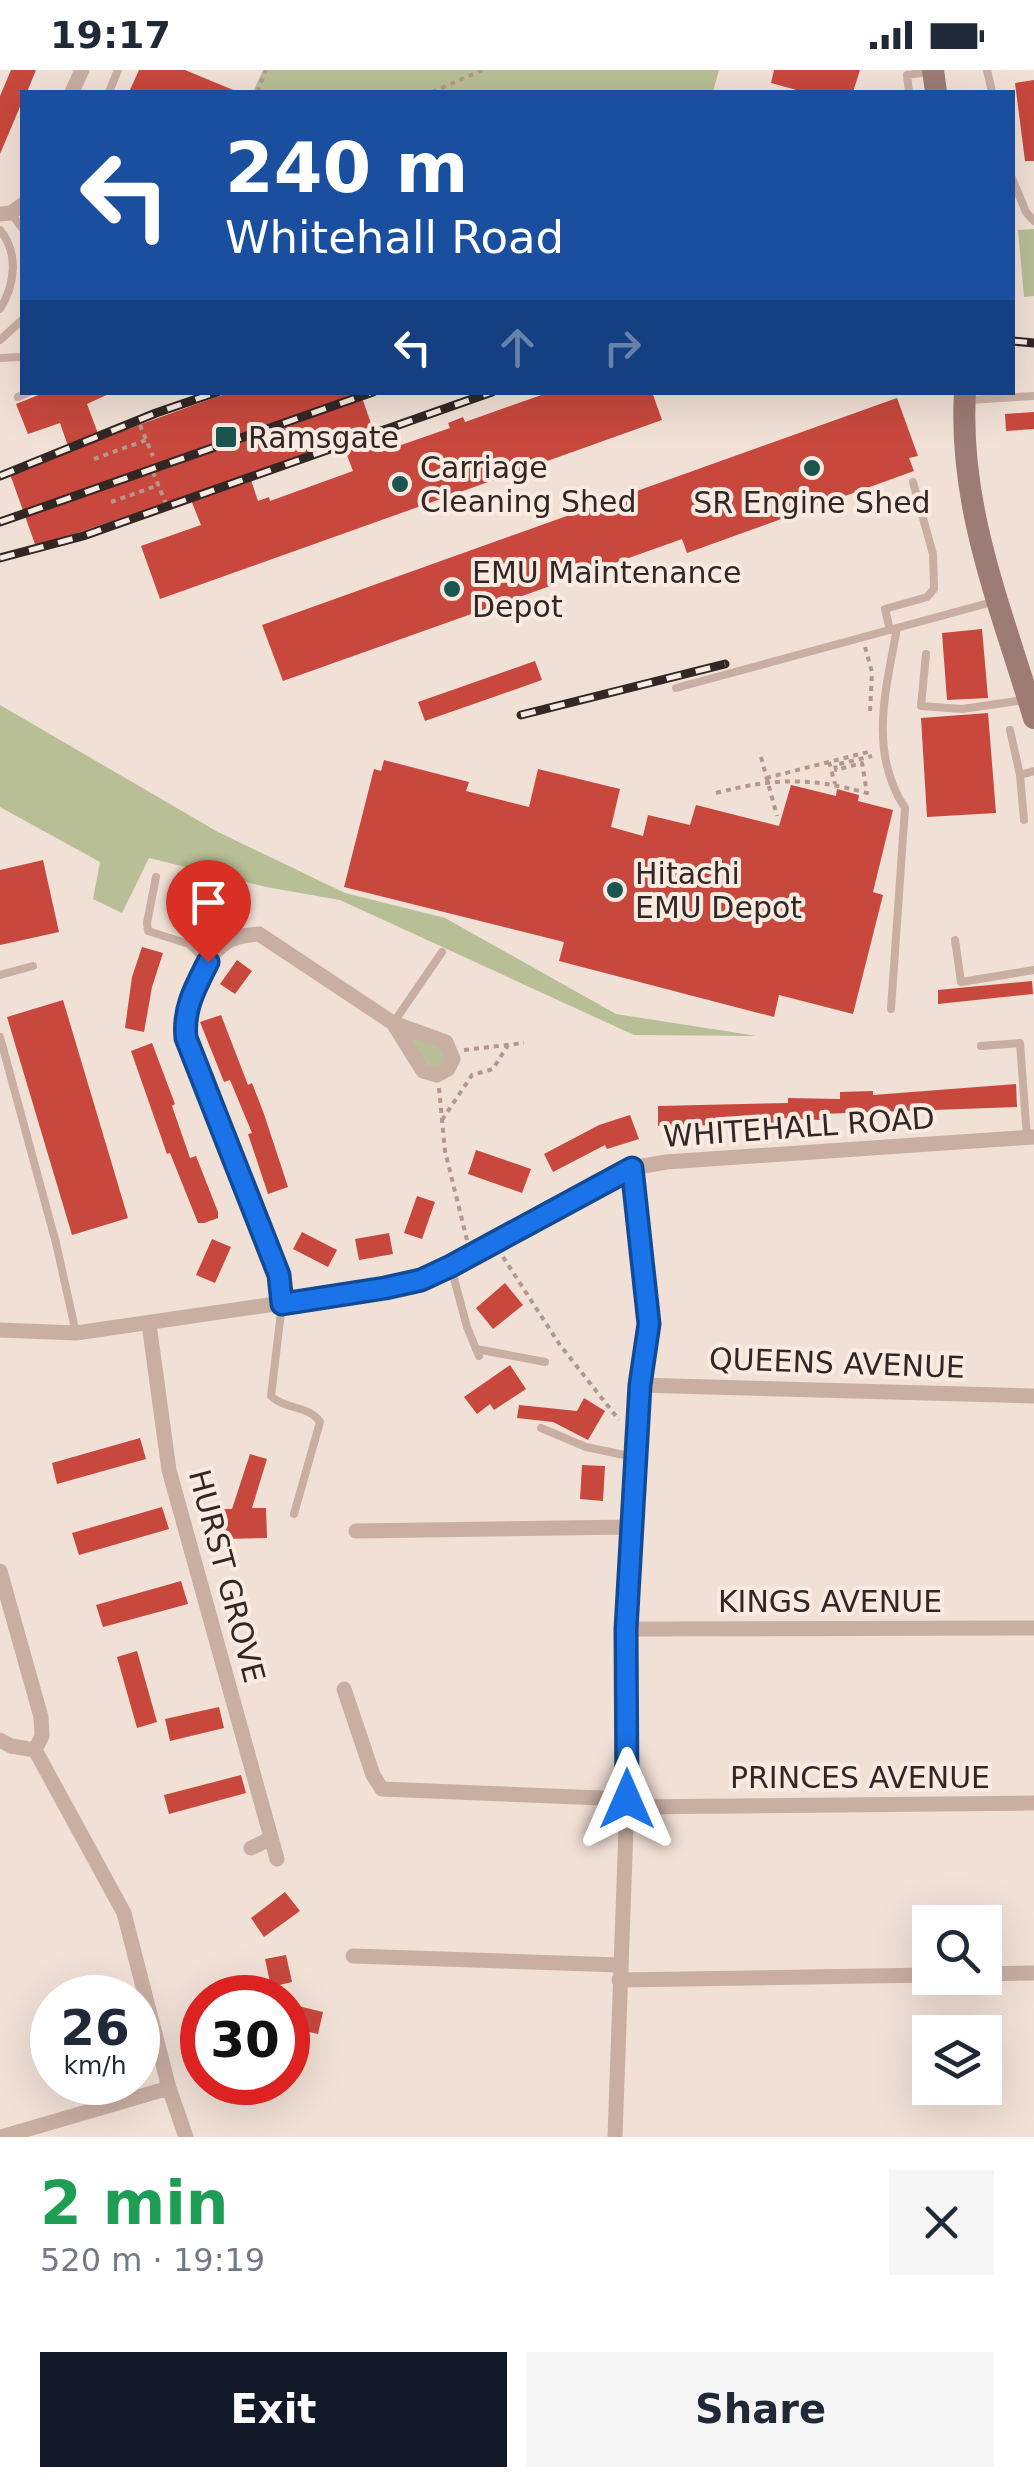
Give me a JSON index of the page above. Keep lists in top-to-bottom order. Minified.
{"streets":{"street":["WHITEHALL ROAD","QUEENS AVENUE","HURST GROVE","KINGS AVENUE","PRINCES AVENUE"]},"crossings":[["WHITEHALL ROAD","HURST GROVE"]],"places":{"transit":["Ramsgate"],"other":["SR Engine Shed","Carriage Cleaning Shed","EMU Maintenance Depot","Hitachi EMU Depot"]},"page":{"status":"19:17","turn":["240 m","Whitehall Road"],"speed":"26 km/h","limit":"30","heading":["2 min","520 m · 19:19"],"buttons":["Exit","Share"]}}
